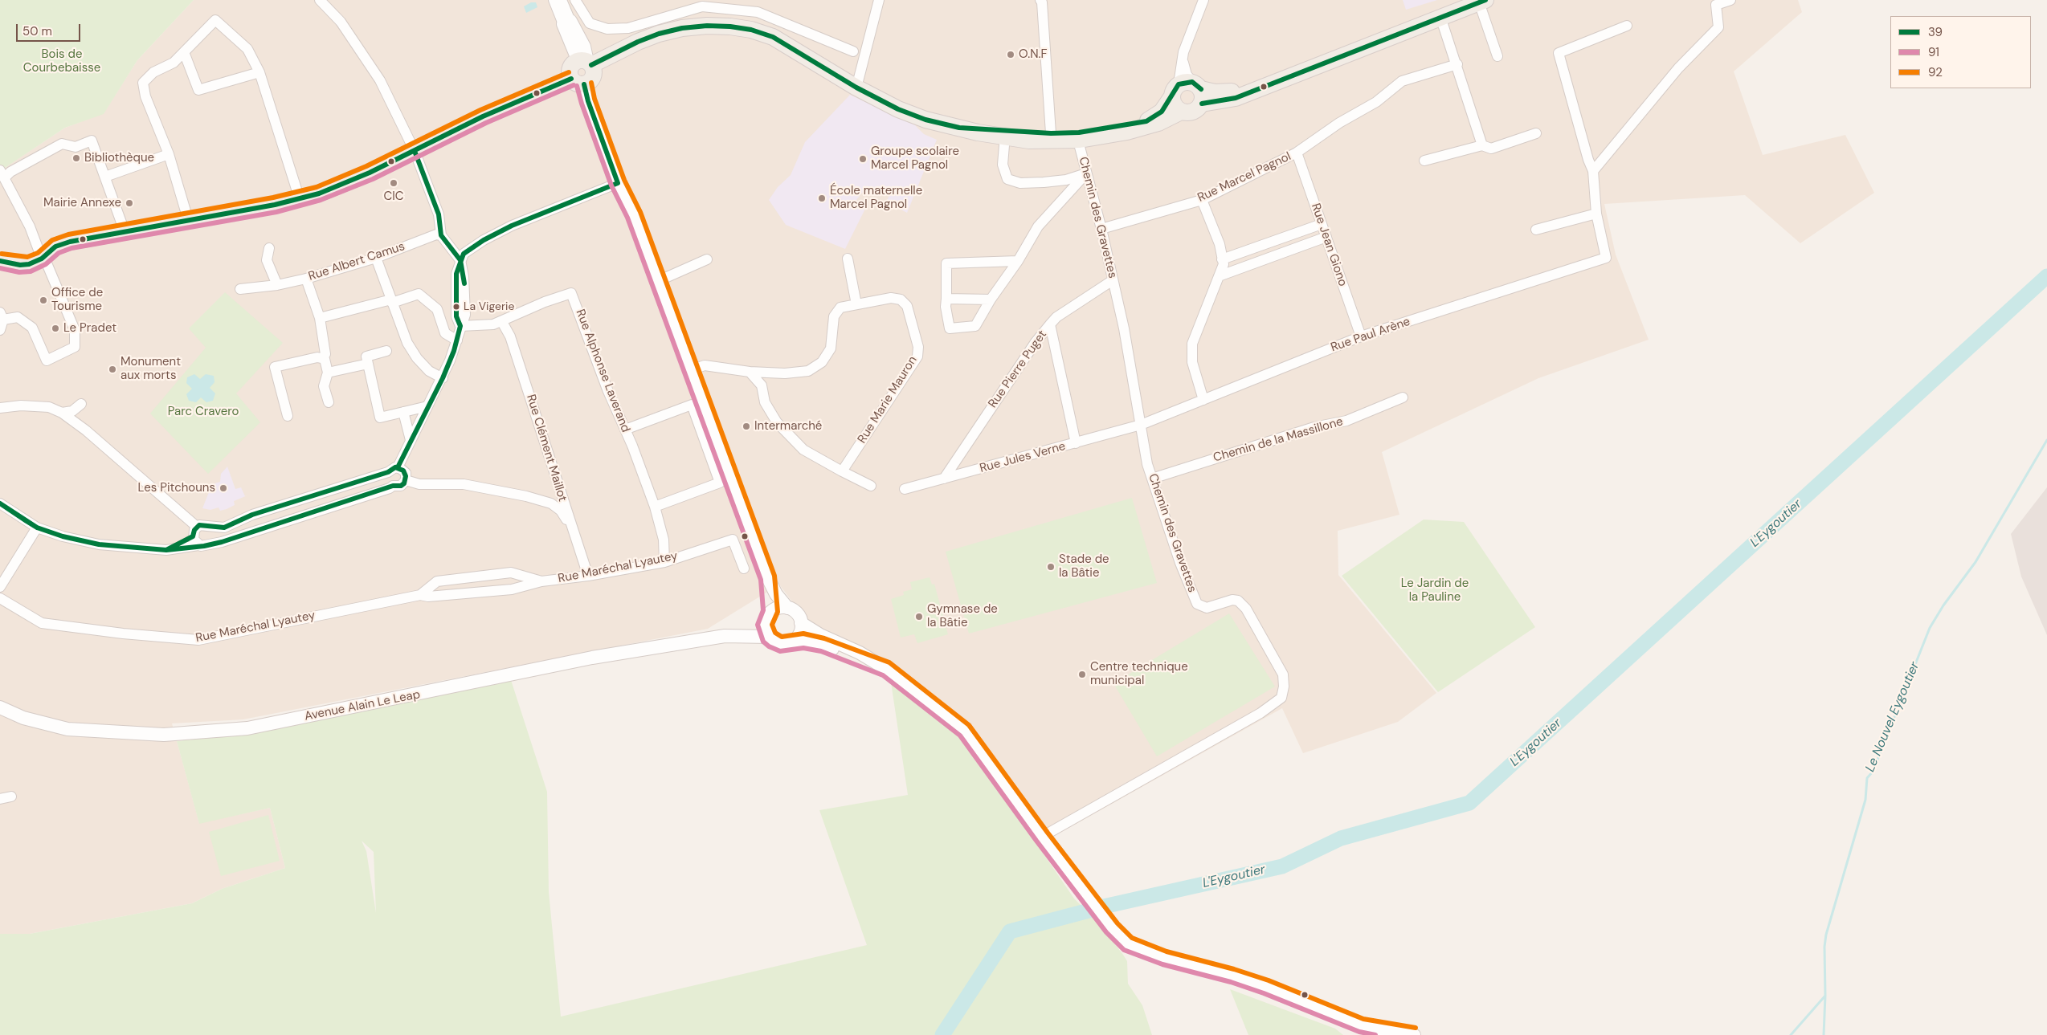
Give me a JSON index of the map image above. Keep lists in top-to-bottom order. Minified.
{"streets":{"street":["Rue Marcel Pagnol","Chemin des Gravettes","Rue Jean Giono","Rue Albert Camus","Rue Paul Arène","Rue Pierre Puget","Rue Alphonse Laverand","Rue Marie Mauron","Chemin de la Massillone","Rue Clément Maillot","Rue Jules Verne","Rue Maréchal Lyautey","Avenue Alain Le Leap"]},"crossings":[["Rue Marcel Pagnol","Chemin des Gravettes"],["Rue Marcel Pagnol","Rue Jean Giono"],["Chemin des Gravettes","Rue Paul Arène"],["Chemin des Gravettes","Rue Pierre Puget"],["Chemin des Gravettes","Chemin de la Massillone"],["Chemin des Gravettes","Rue Jules Verne"],["Rue Jean Giono","Rue Paul Arène"],["Rue Paul Arène","Rue Jules Verne"],["Rue Pierre Puget","Rue Jules Verne"],["Rue Alphonse Laverand","Rue Clément Maillot"],["Rue Alphonse Laverand","Rue Maréchal Lyautey"],["Rue Clément Maillot","Rue Maréchal Lyautey"]],"water":["L'Eygoutier","Le Nouvel Eygoutier"],"parks":["Bois de Courbebaisse","Parc Cravero","Le Jardin de la Pauline"],"places":["O.N.F","Bibliothèque","Groupe scolaire Marcel Pagnol","CIC","École maternelle Marcel Pagnol","Mairie Annexe","Office de Tourisme","La Vigerie","Le Pradet","Monument aux morts","Intermarché","Les Pitchouns","Stade de la Bâtie","Gymnase de la Bâtie","Centre technique municipal"],"lines":["transit line 39","transit line 92","transit line 91"],"legend":["39","91","92"],"scale_bar":"50 m"}
